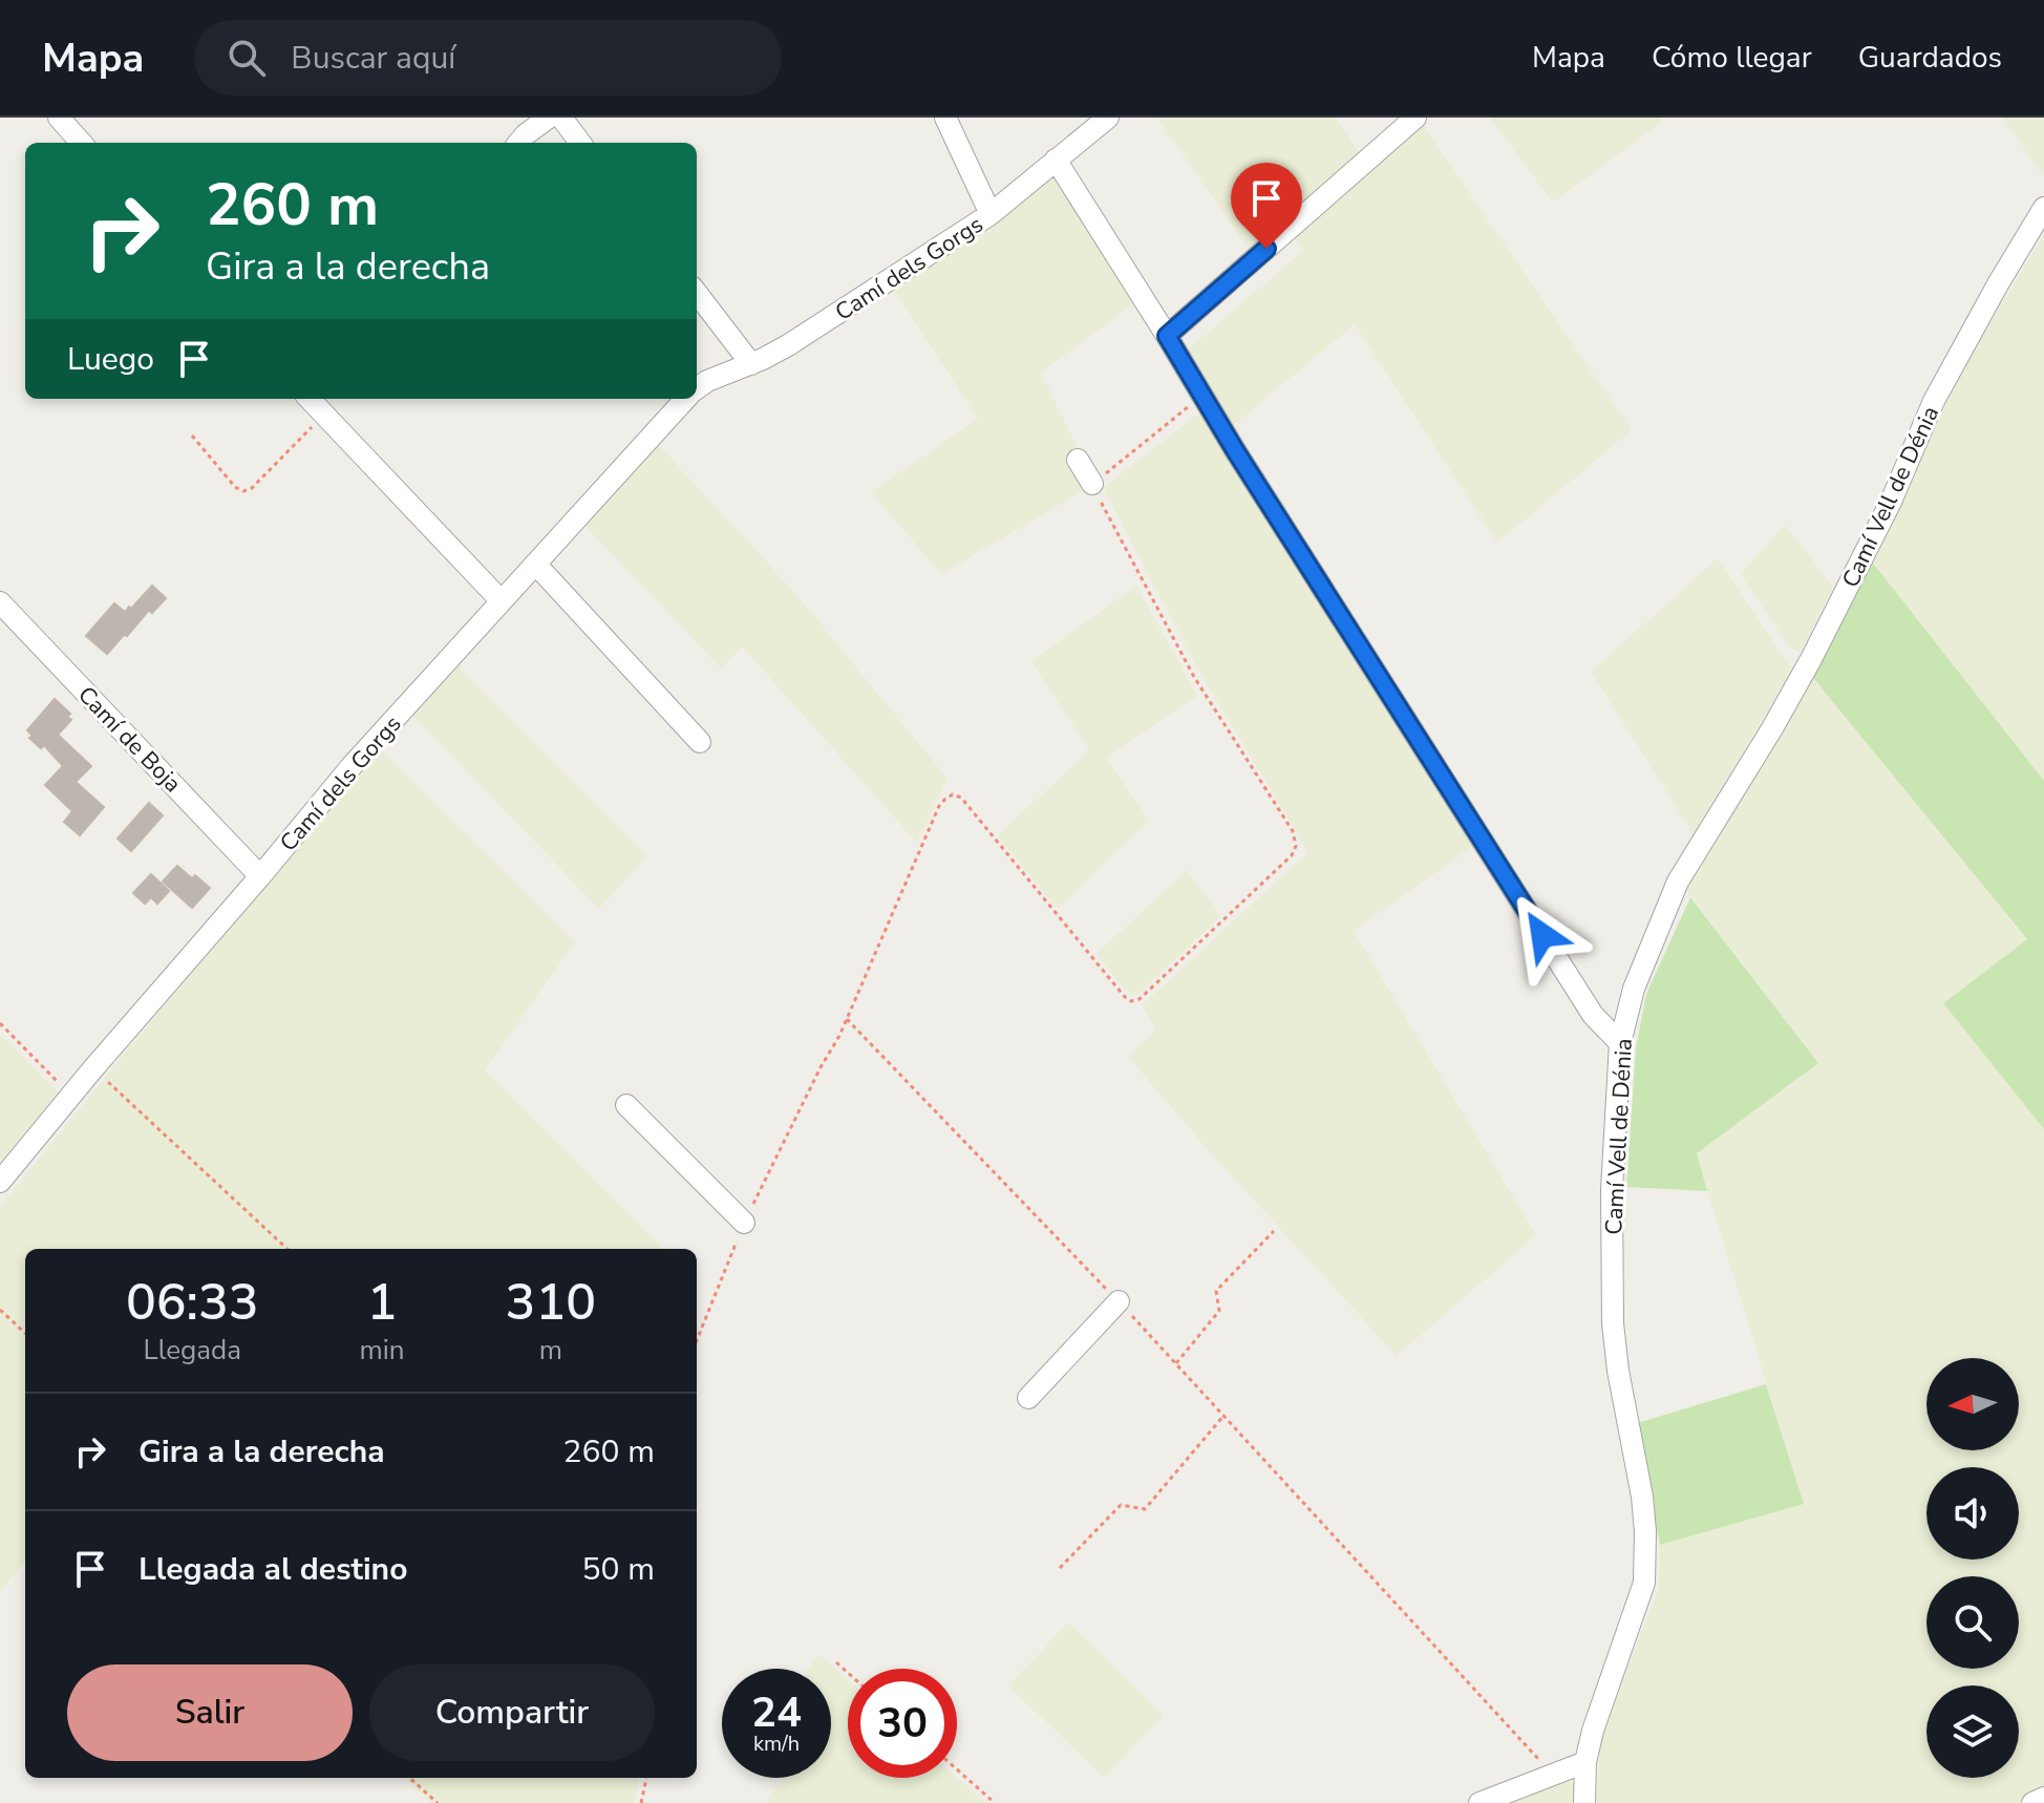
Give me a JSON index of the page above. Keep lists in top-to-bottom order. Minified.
{"streets":{"street":["Camí dels Gorgs","Camí Vell de Dénia","Camí de Boja"]},"crossings":[["Camí dels Gorgs","Camí de Boja"]],"north":"left","page":{"header":"Mapa","search":"Buscar aquí","nav":["Mapa","Cómo llegar","Guardados"],"turn":["260 m","Gira a la derecha"],"then":"Luego","eta":["06:33","Llegada","1","min","310","m"],"list":[{"name":"Gira a la derecha","value":"260 m"},{"name":"Llegada al destino","value":"50 m"}],"buttons":["Salir","Compartir"],"speed":"24 km/h","limit":"30"}}
